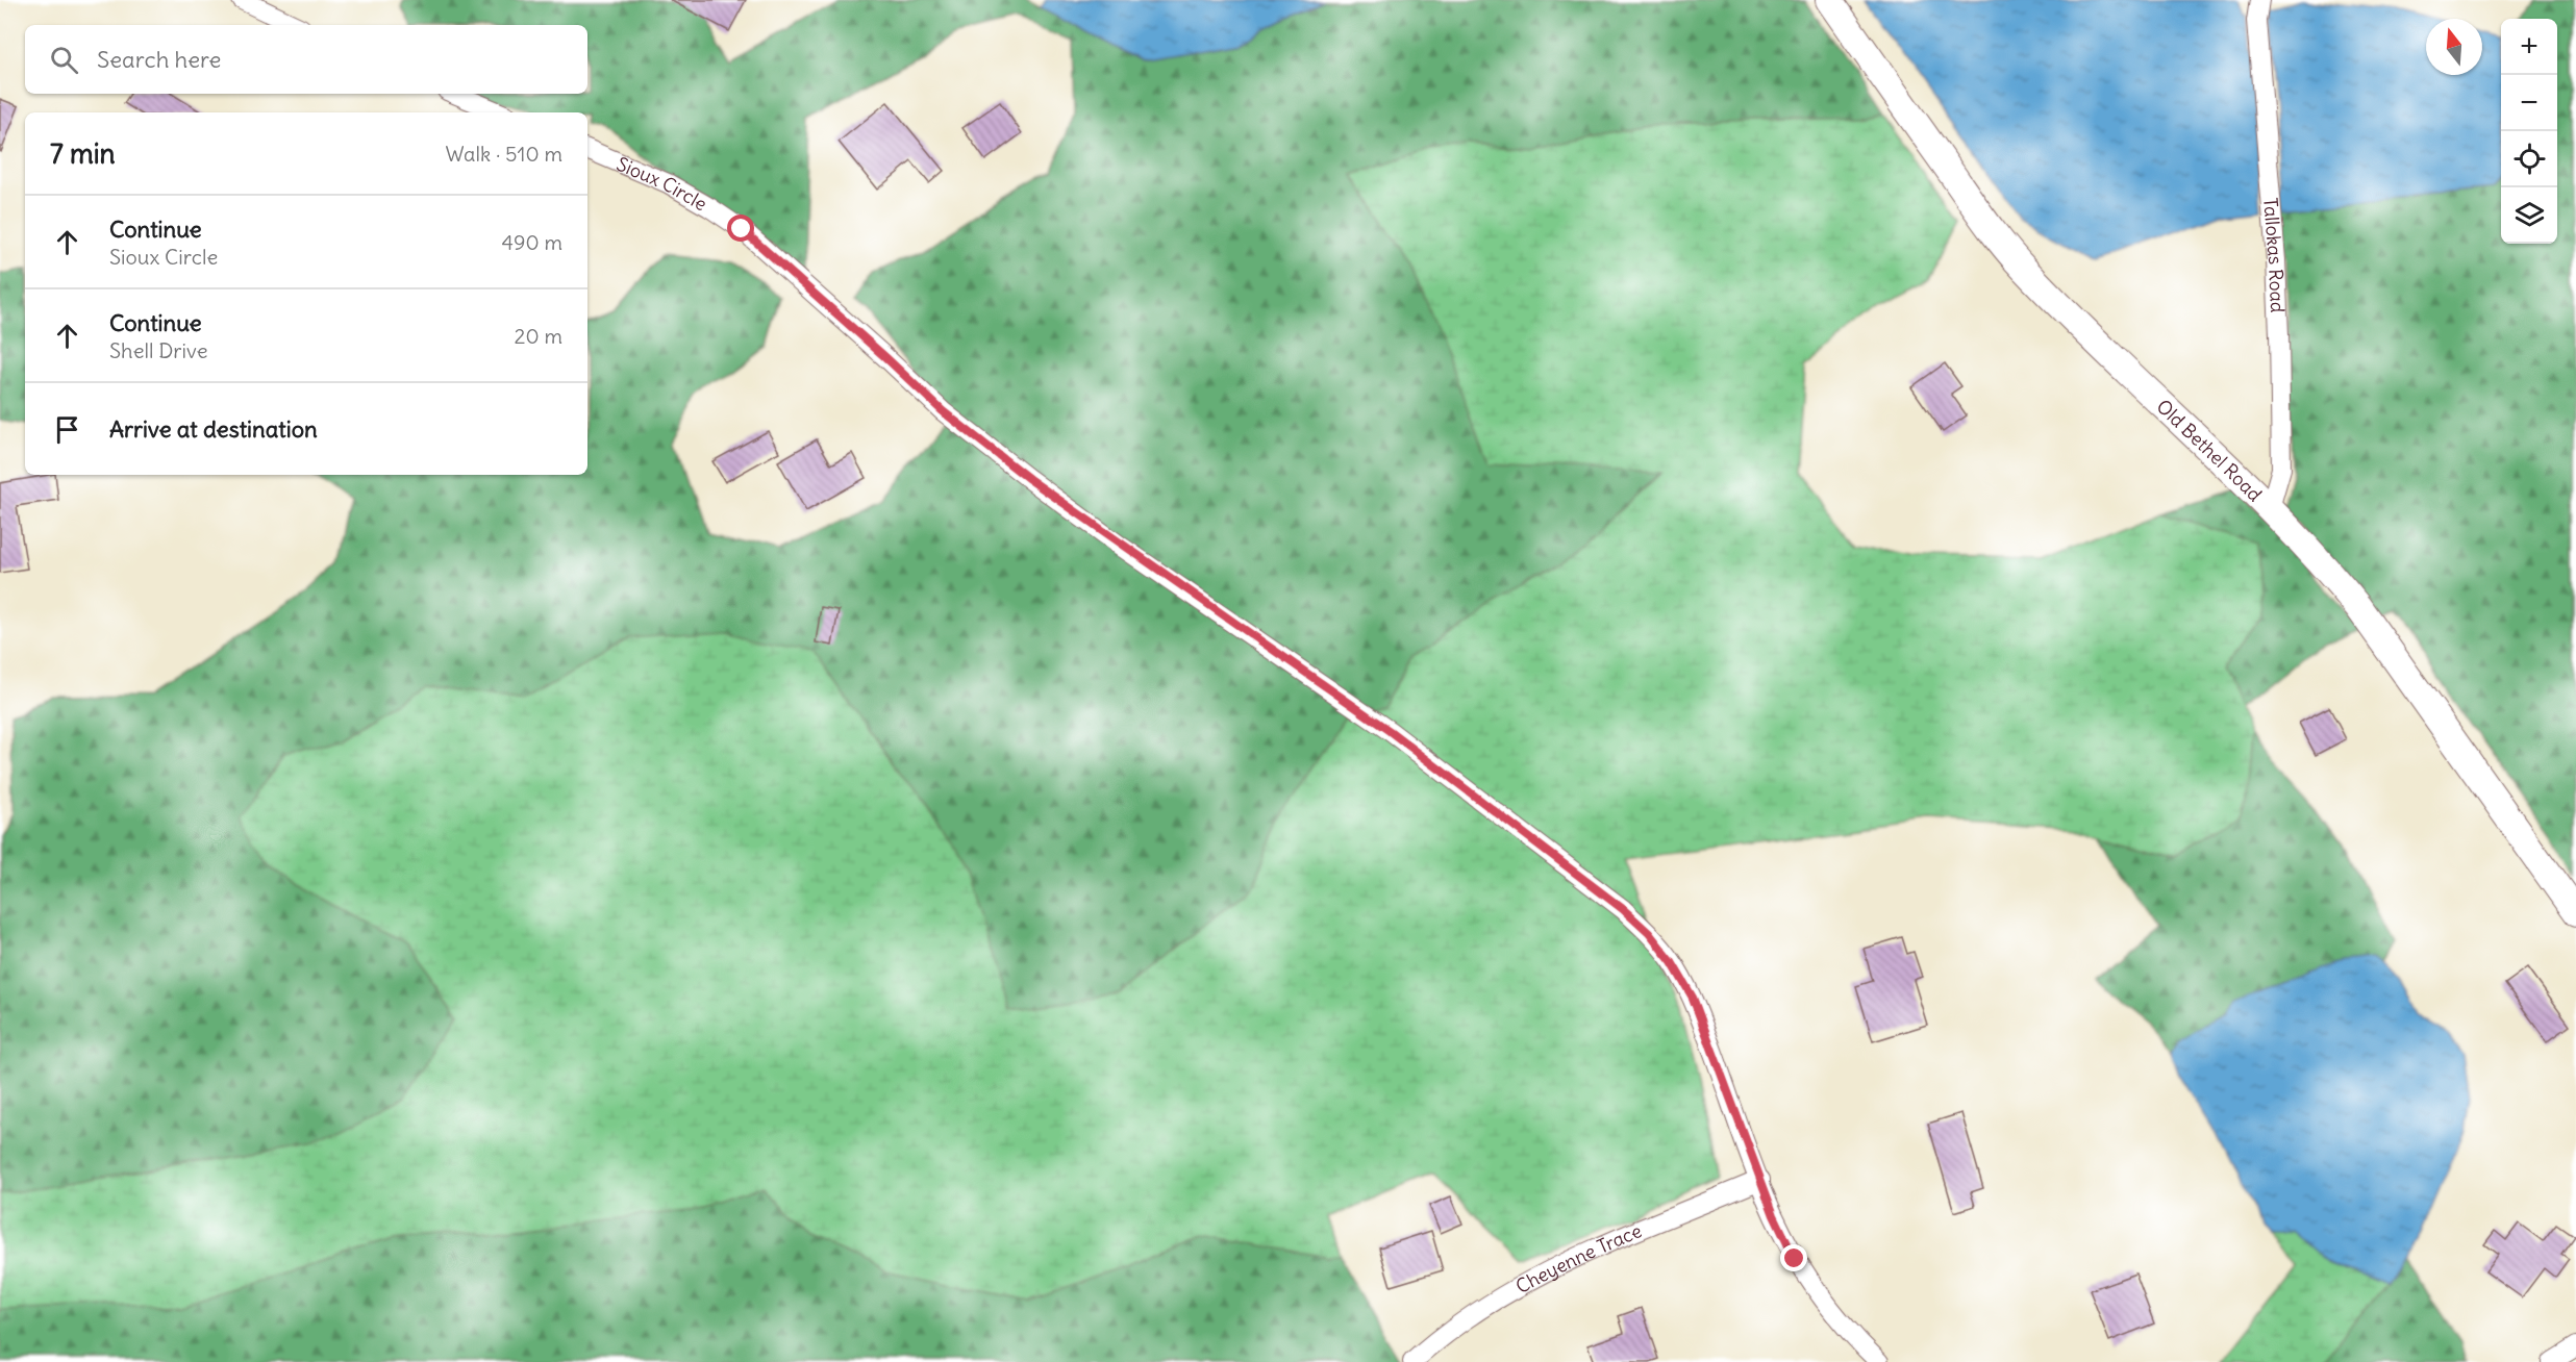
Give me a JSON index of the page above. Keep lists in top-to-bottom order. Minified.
{"streets":{"street":["Sioux Circle","Tallokas Road","Old Bethel Road","Cheyenne Trace"]},"crossings":[["Sioux Circle","Cheyenne Trace"],["Tallokas Road","Old Bethel Road"]],"north":"top","page":{"map_buttons":["+","−"],"search":"Search here","heading":["7 min","Walk · 510 m"],"list":[["Continue","Sioux Circle","490 m"],["Continue","Shell Drive","20 m"],"Arrive at destination"]}}
